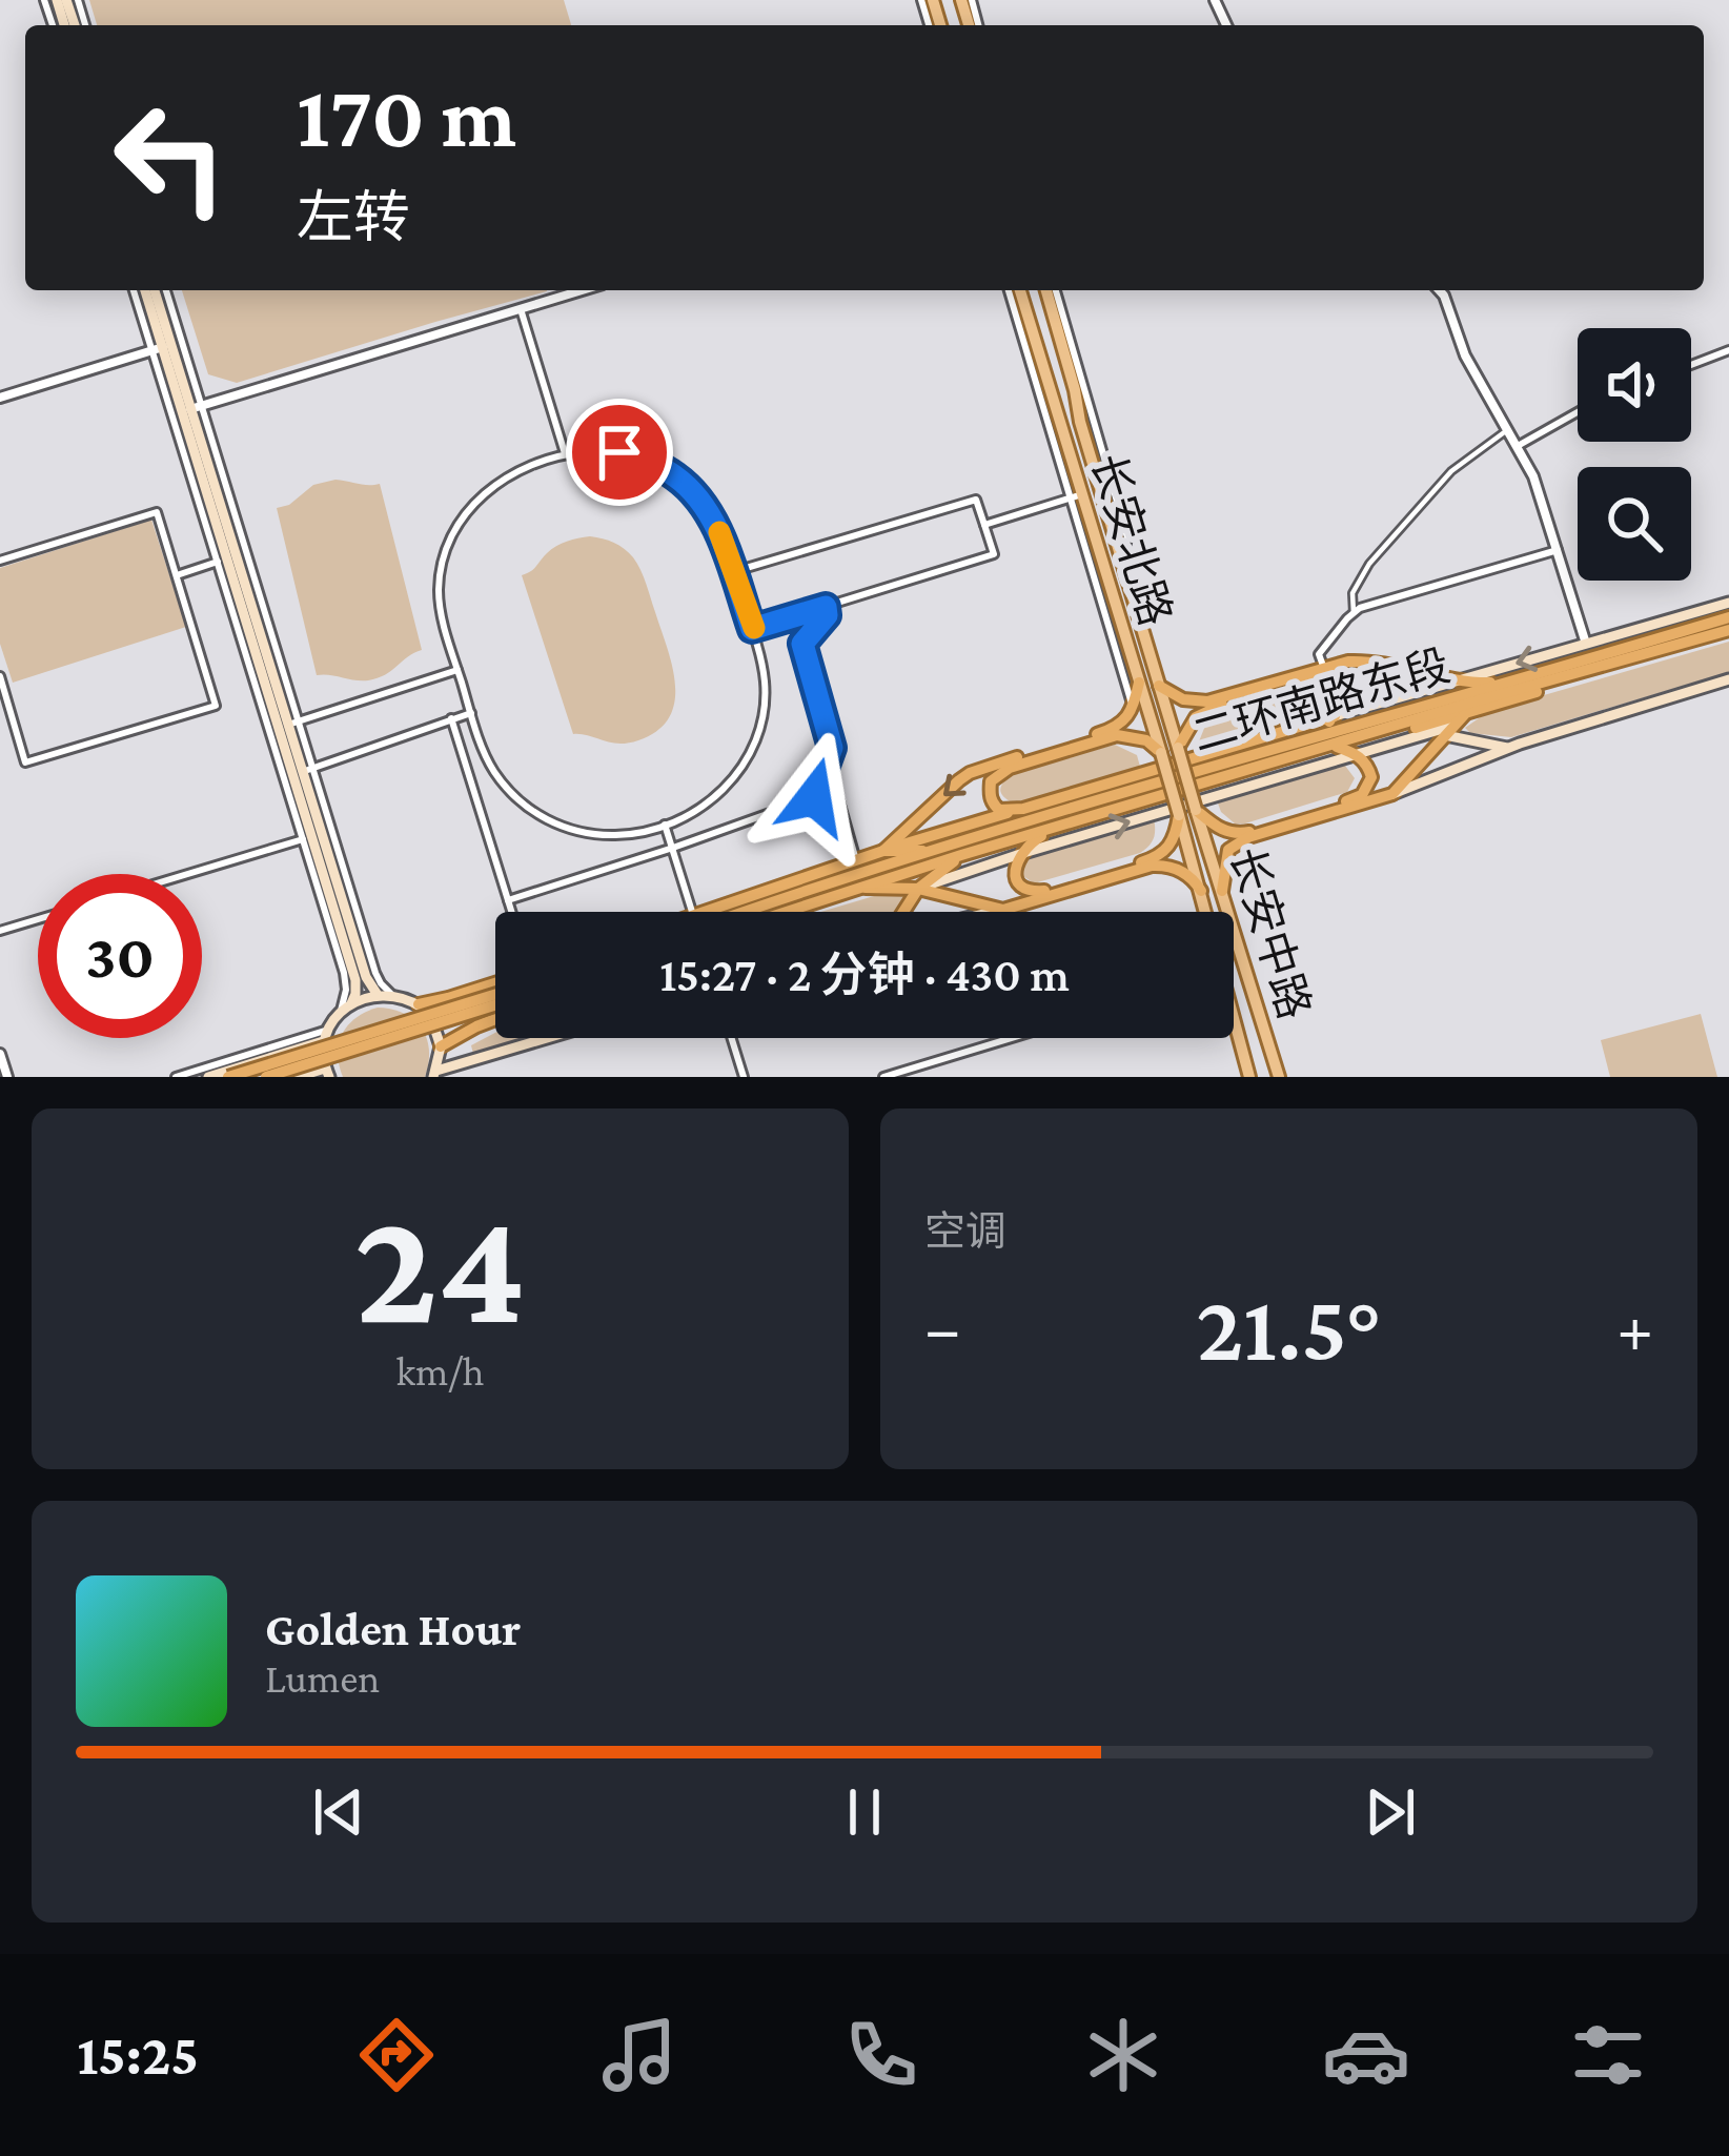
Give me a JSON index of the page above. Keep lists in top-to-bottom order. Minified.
{"streets":{"highway":["二环南路东段"],"main road":["长安北路","长安中路"]},"crossings":[["长安北路","长安中路"]],"page":{"turn":["170 m","左转"],"limit":"30","trip":"15:27 · 2 分钟 · 430 m","tile":[["24","km/h"],"空调"],"heat":["−","21.5°","+"],"song":["Golden Hour","Lumen"],"tabs":"15:25"}}
